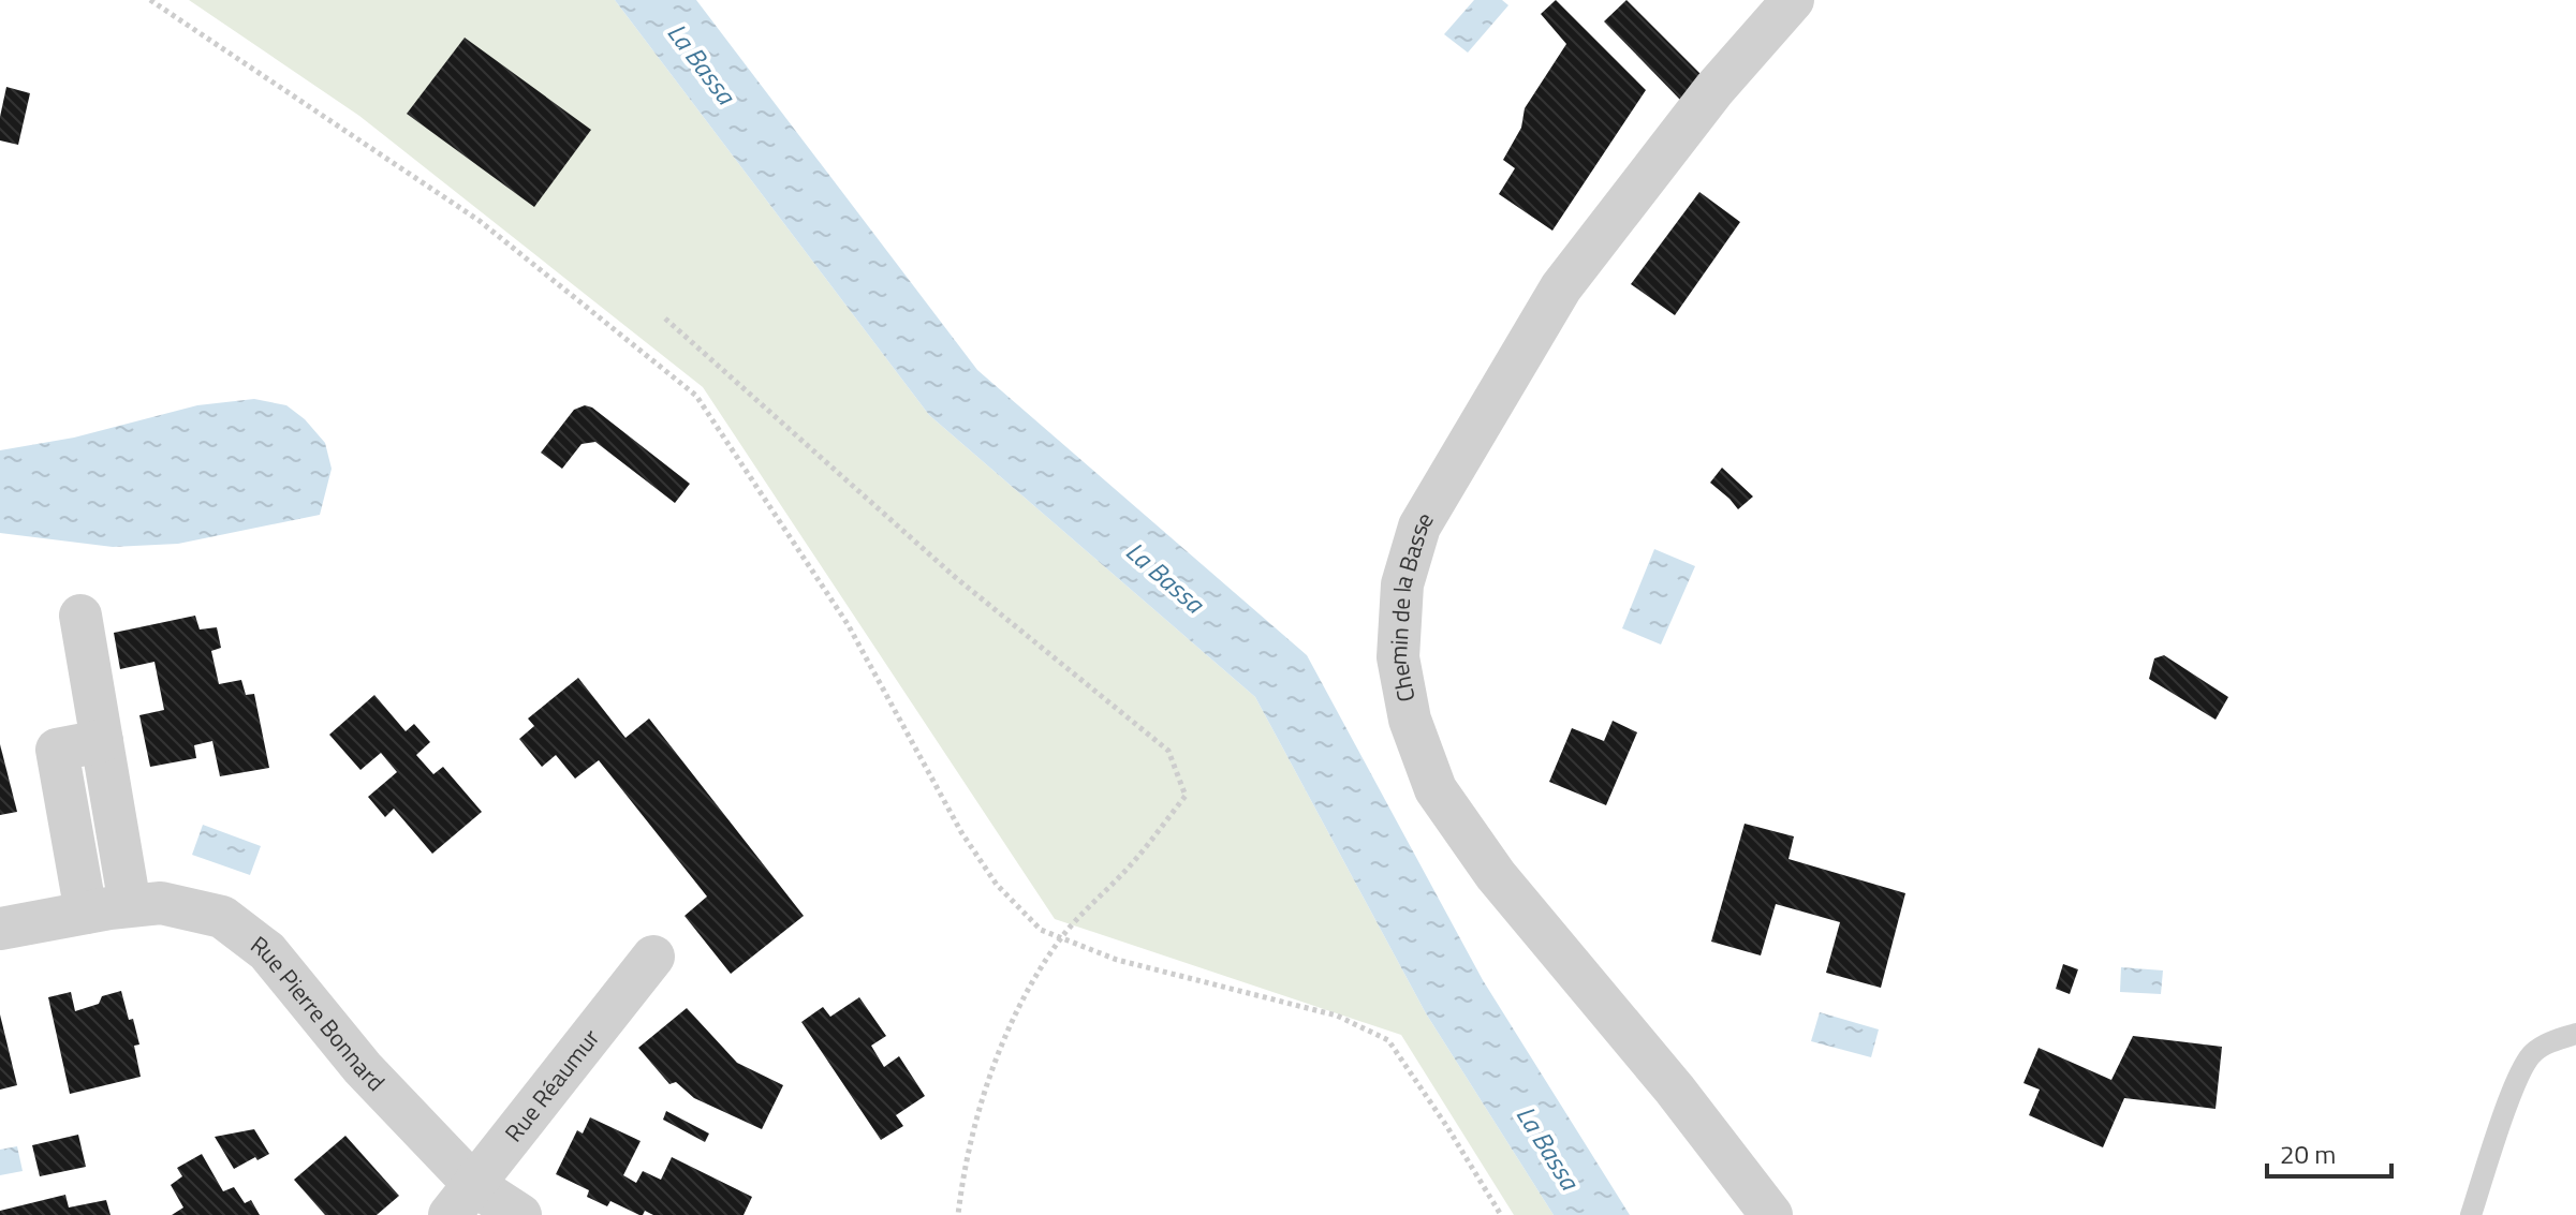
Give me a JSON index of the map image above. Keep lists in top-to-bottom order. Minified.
{"streets":{"street":["Chemin de la Basse","Rue Pierre Bonnard","Rue Réaumur"]},"crossings":[["Rue Pierre Bonnard","Rue Réaumur"]],"water":["La Bassa"],"scale_bar":"20 m"}
